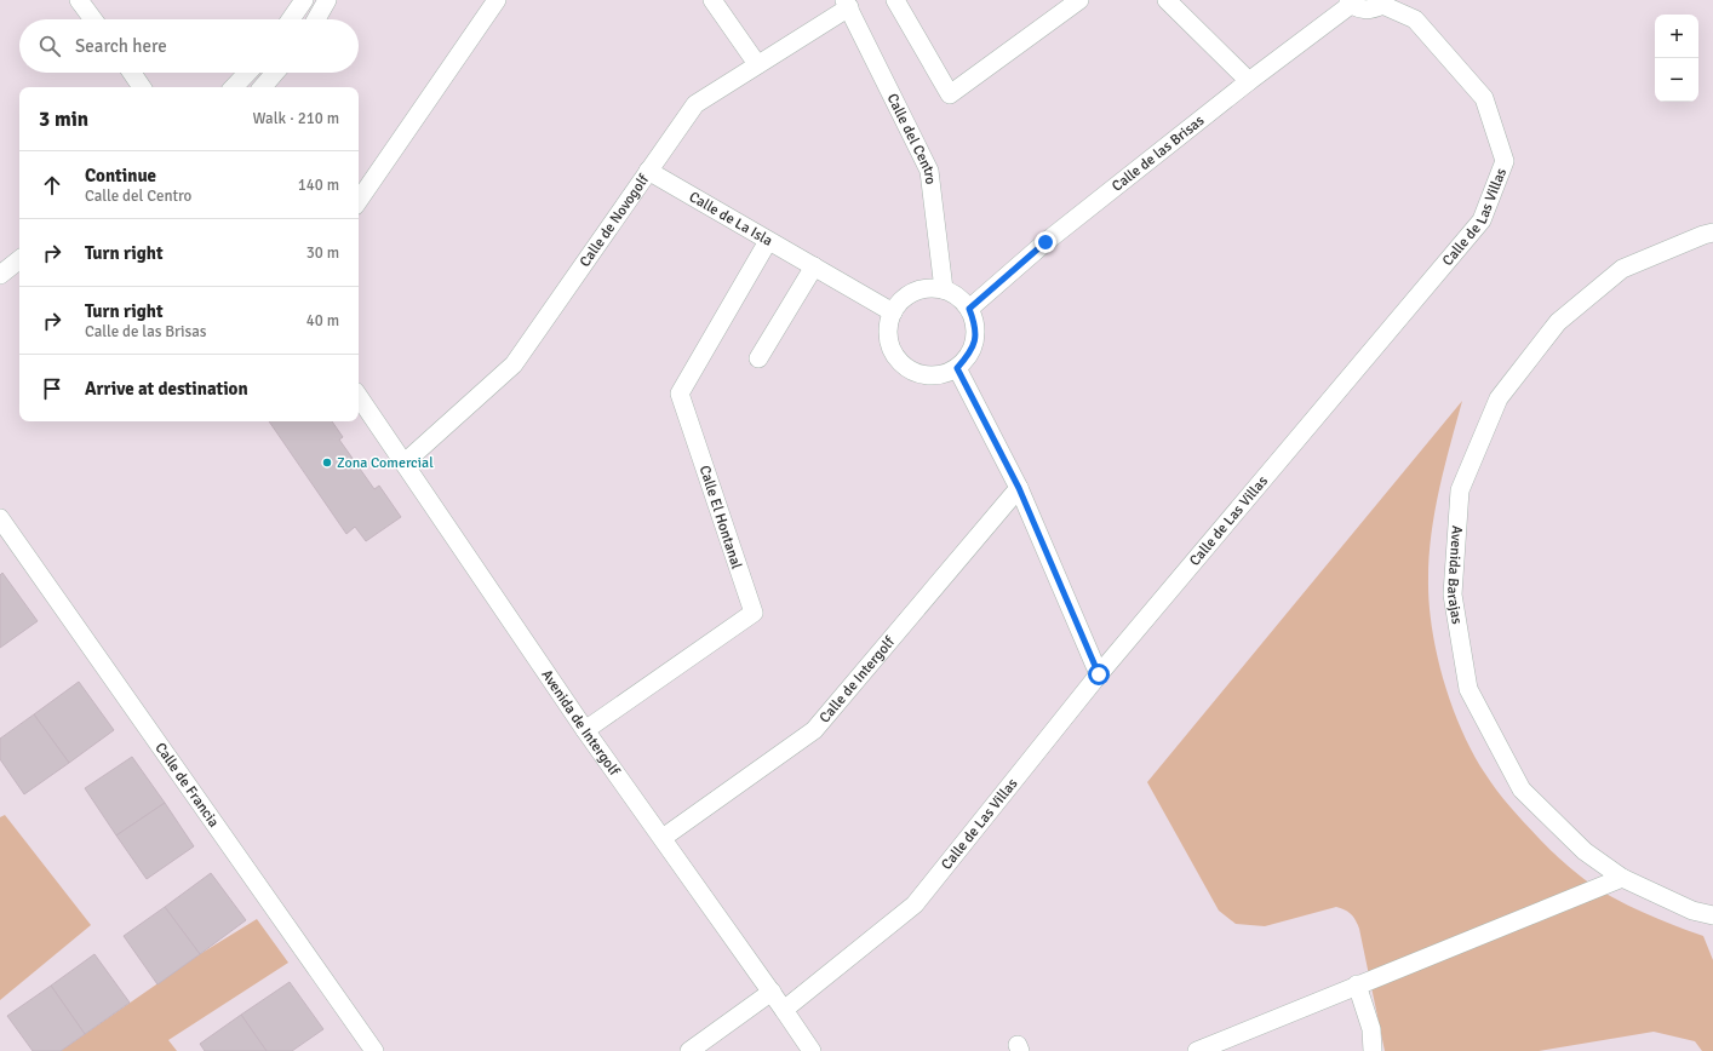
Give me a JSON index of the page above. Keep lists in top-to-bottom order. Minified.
{"streets":{"street":["Calle del Centro","Calle de las Brisas","Calle de Las Villas","Calle de La Isla","Calle de Novogolf","Calle El Hontanal","Avenida Barajas","Calle de Intergolf","Avenida de Intergolf","Calle de Francia"]},"crossings":[["Calle del Centro","Calle de las Brisas"],["Calle del Centro","Calle de La Isla"],["Calle del Centro","Calle de Novogolf"],["Calle de las Brisas","Calle de La Isla"],["Calle de Las Villas","Avenida de Intergolf"],["Calle de La Isla","Calle de Novogolf"],["Calle de La Isla","Calle El Hontanal"],["Calle de Novogolf","Avenida de Intergolf"],["Calle El Hontanal","Avenida de Intergolf"],["Calle de Intergolf","Avenida de Intergolf"]],"places":["Zona Comercial"],"page":{"map_buttons":["+","−"],"search":"Search here","heading":["3 min","Walk · 210 m"],"list":[["Continue","Calle del Centro","140 m"],["Turn right","30 m"],["Turn right","Calle de las Brisas","40 m"],"Arrive at destination"]}}
